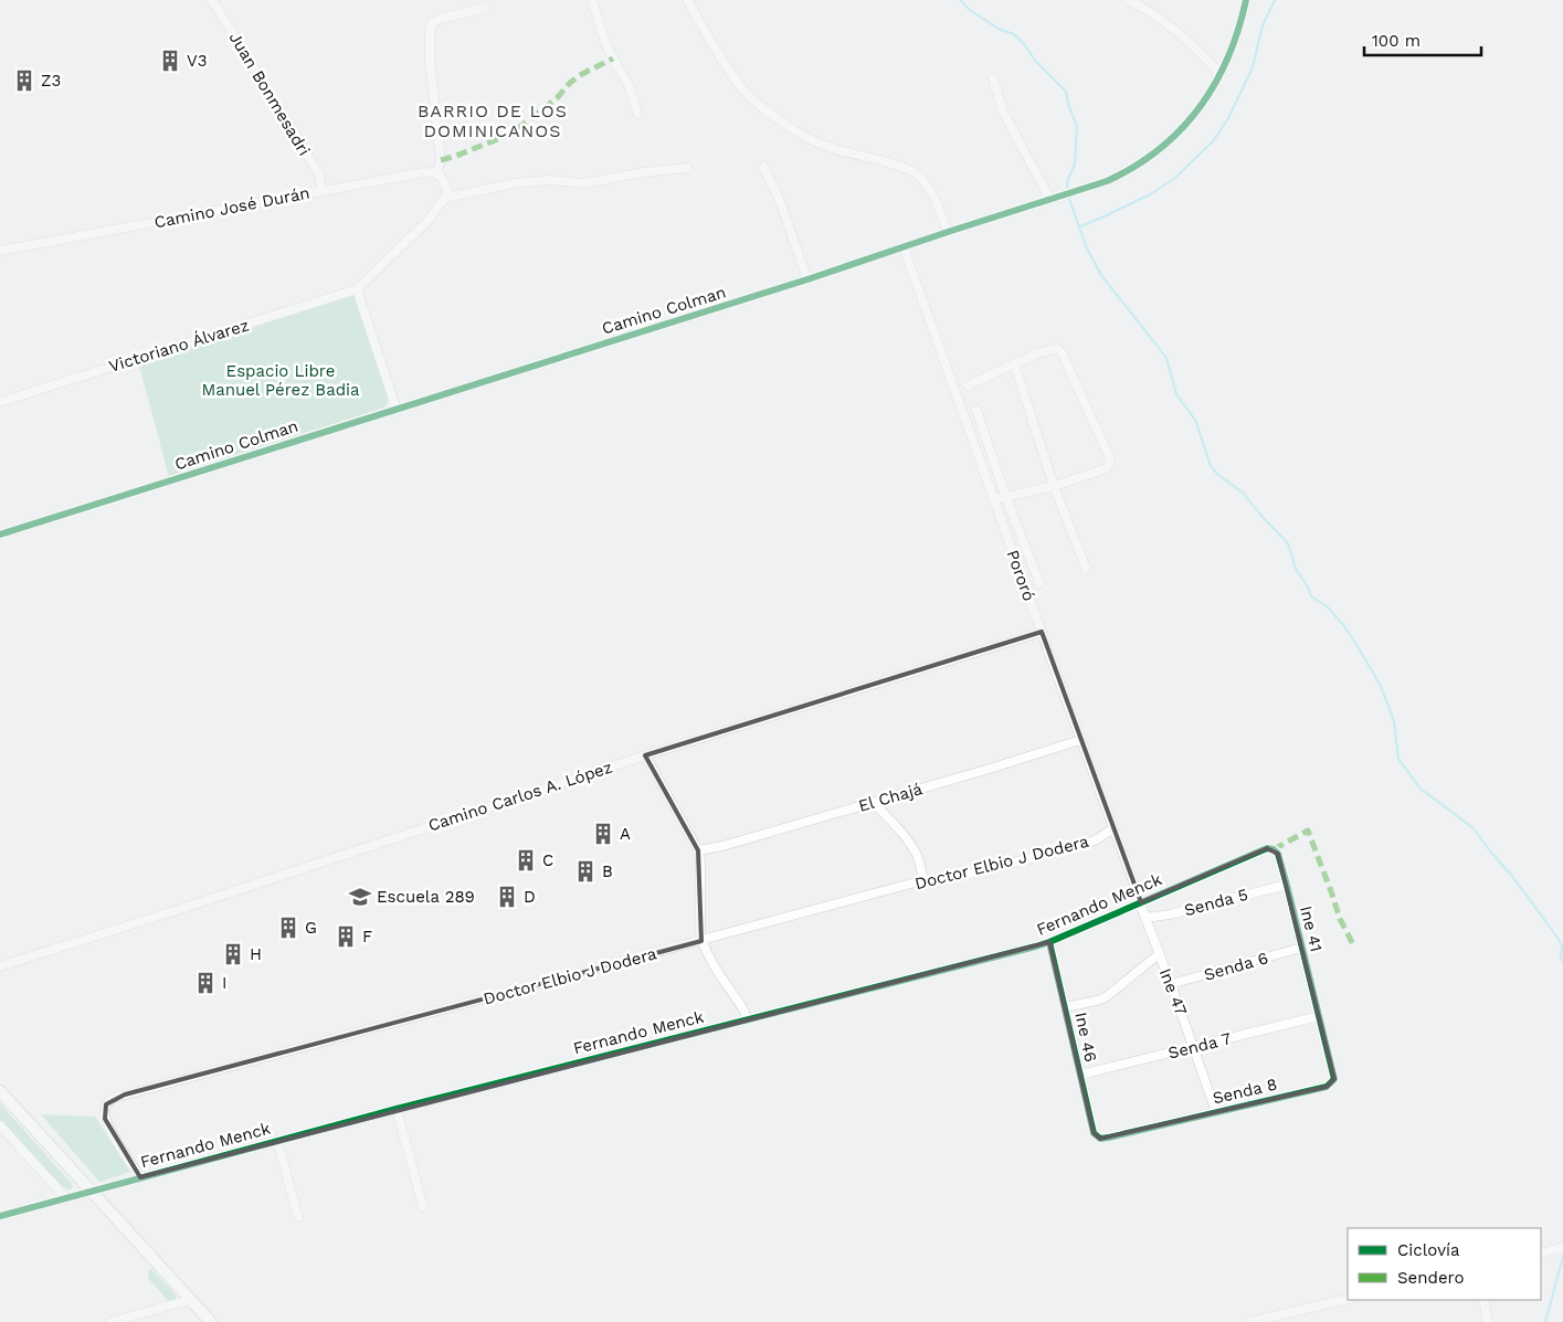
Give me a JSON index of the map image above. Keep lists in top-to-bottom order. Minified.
{"streets":{"street":["Juan Bonmesadri","Camino José Durán","Camino Colman","Victoriano Álvarez","Pororó","Camino Carlos A. López","El Chajá","Doctor Elbio J Dodera","Senda 5","Fernando Menck","Ine 41","Senda 6","Ine 47","Ine 46","Senda 7","Senda 8"]},"crossings":[["Juan Bonmesadri","Camino José Durán"],["Camino Colman","Pororó"],["Pororó","Camino Carlos A. López"],["Pororó","El Chajá"],["Pororó","Doctor Elbio J Dodera"],["Pororó","Fernando Menck"],["Pororó","Ine 47"],["Doctor Elbio J Dodera","Fernando Menck"],["Senda 5","Ine 41"],["Senda 5","Ine 47"],["Fernando Menck","Ine 41"],["Fernando Menck","Ine 47"],["Fernando Menck","Ine 46"],["Ine 41","Senda 6"],["Ine 41","Senda 7"],["Ine 41","Senda 8"],["Senda 6","Ine 47"],["Ine 47","Senda 7"],["Ine 47","Senda 8"],["Ine 46","Senda 7"],["Ine 46","Senda 8"],["Senda 7","Senda 8"]],"districts":["BARRIO DE LOS DOMINICANOS"],"parks":["Espacio Libre Manuel Pérez Badia"],"places":{"building":["V3","Z3","A","C","B","D","G","F","H","I"],"school or university":["Escuela 289"]},"legend":["Ciclovía","Sendero"],"scale_bar":"100 m"}
